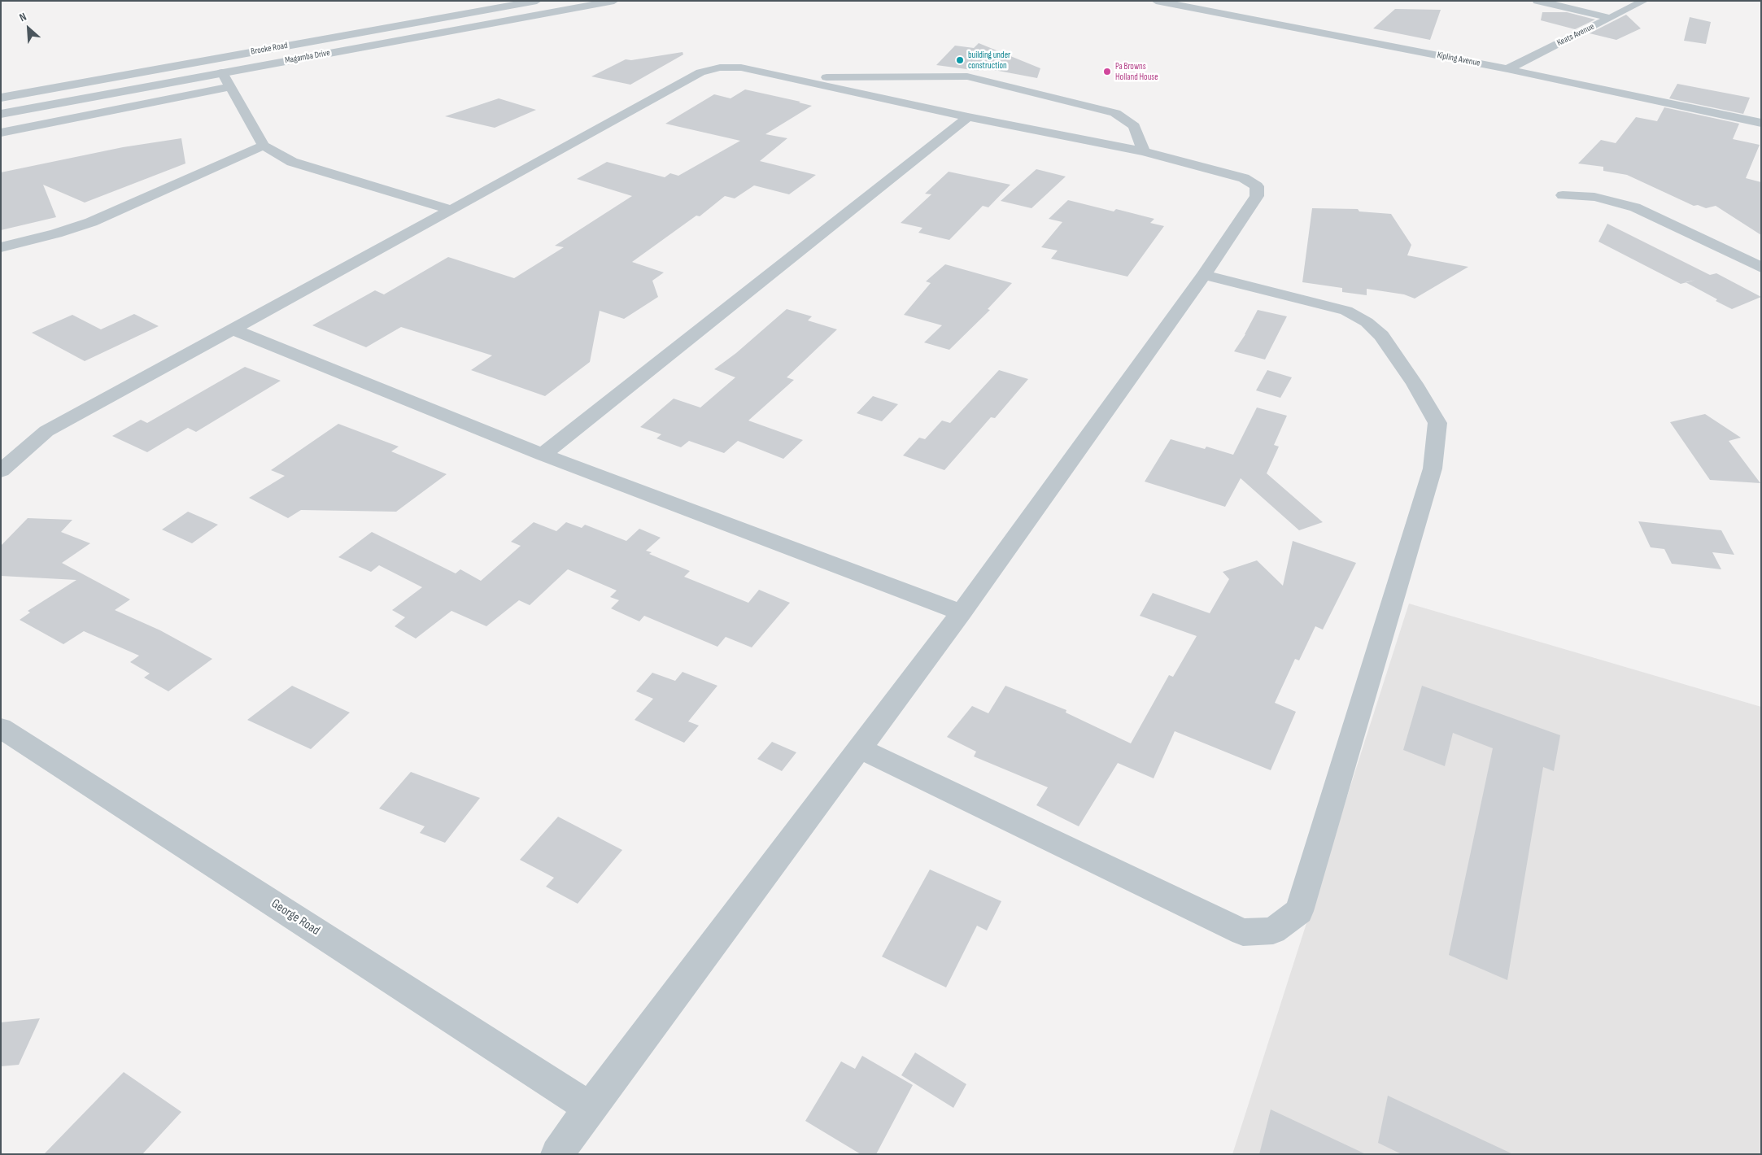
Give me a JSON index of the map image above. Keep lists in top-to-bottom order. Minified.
{"streets":{"street":["Keats Avenue","Brooke Road","Magamba Drive","Kipling Avenue","George Road"]},"crossings":[["Keats Avenue","Kipling Avenue"]],"places":["building under construction","Pa Browns Holland House"],"north":"top left"}
